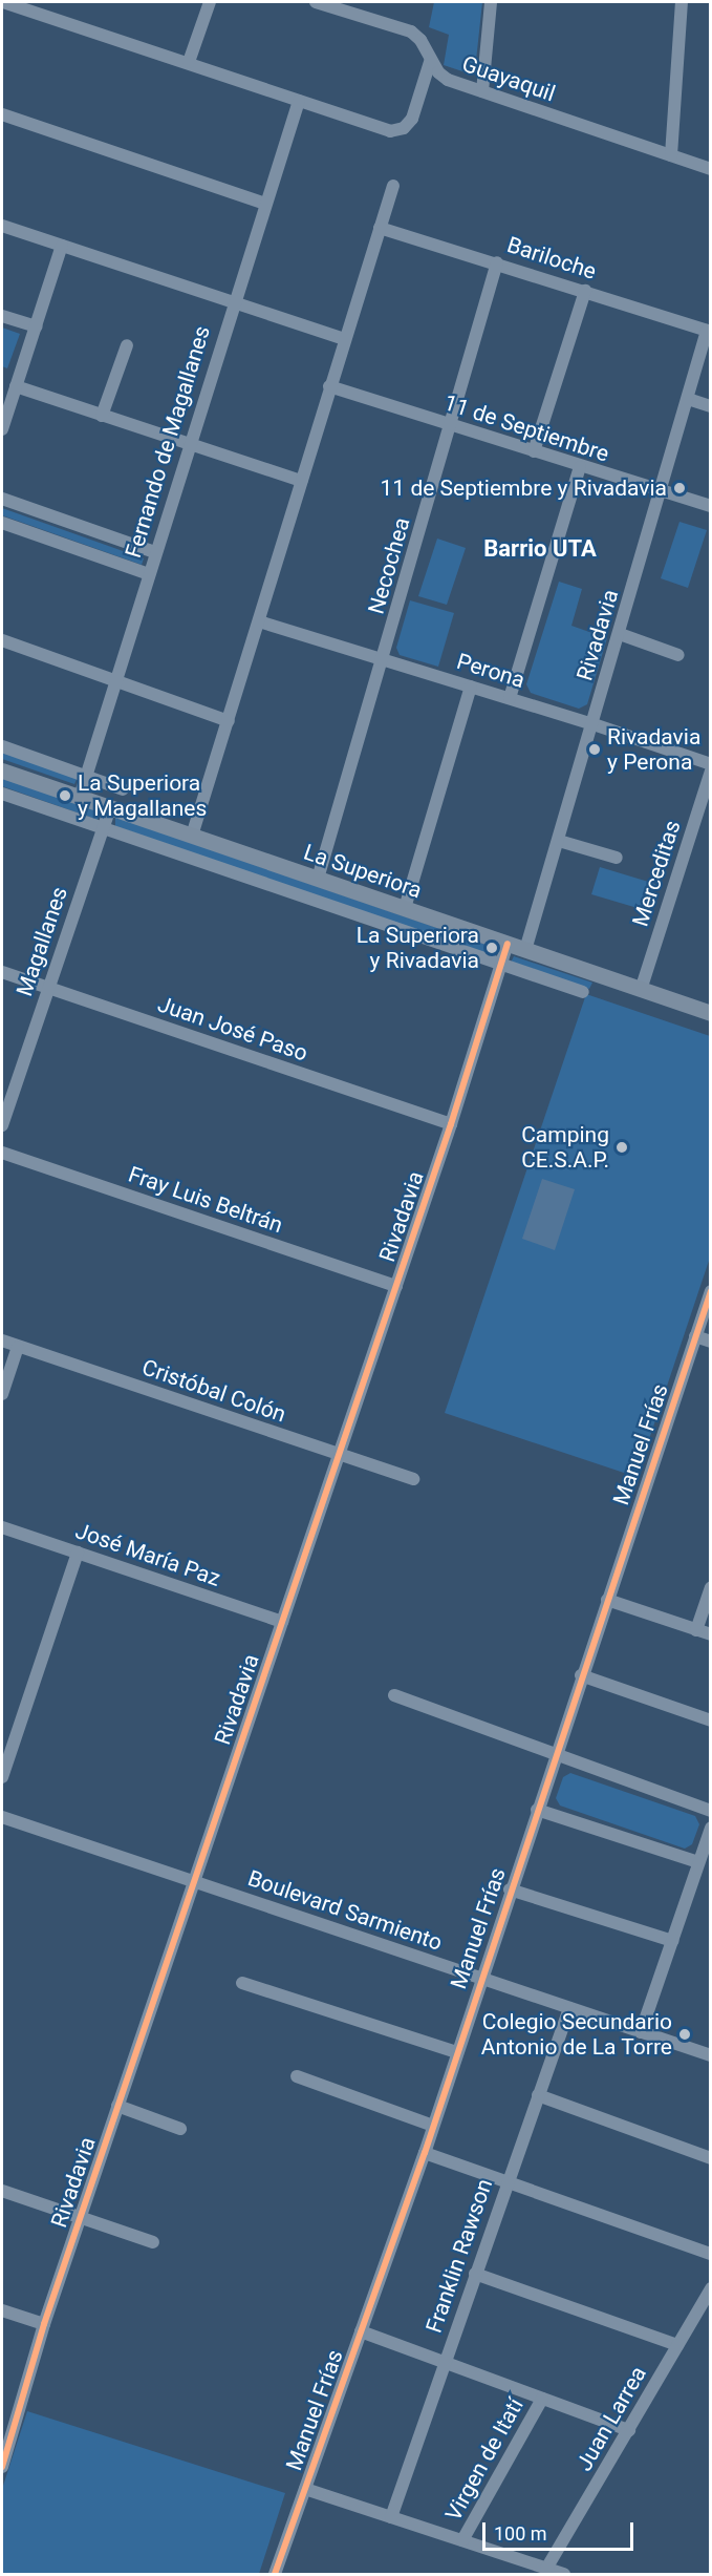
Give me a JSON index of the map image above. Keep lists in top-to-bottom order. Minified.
{"streets":{"main road":["La Superiora"],"street":["Guayaquil","Bariloche","11 de Septiembre","Fernando de Magallanes","Necochea","Rivadavia","Perona","Merceditas","Magallanes","Juan José Paso","Fray Luis Beltrán","Cristóbal Colón","Manuel Frías","José María Paz","Boulevard Sarmiento","Franklin Rawson","Juan Larrea","Virgen de Itatí"]},"crossings":[["Bariloche","Necochea"],["Bariloche","Rivadavia"],["11 de Septiembre","Necochea"],["11 de Septiembre","Rivadavia"],["Fernando de Magallanes","La Superiora"],["Necochea","Perona"],["Necochea","La Superiora"],["Rivadavia","Perona"],["Rivadavia","La Superiora"],["Rivadavia","Juan José Paso"],["Rivadavia","Fray Luis Beltrán"],["Rivadavia","Cristóbal Colón"],["Rivadavia","José María Paz"],["Rivadavia","Boulevard Sarmiento"],["La Superiora","Merceditas"],["La Superiora","Magallanes"],["Magallanes","Juan José Paso"],["Manuel Frías","Boulevard Sarmiento"],["Boulevard Sarmiento","Franklin Rawson"]],"districts":["Barrio UTA"],"places":["11 de Septiembre y Rivadavia","Rivadavia y Perona","La Superiora y Magallanes","La Superiora y Rivadavia","Camping CE.S.A.P.","Colegio Secundario Antonio de La Torre"],"scale_bar":"100 m"}
